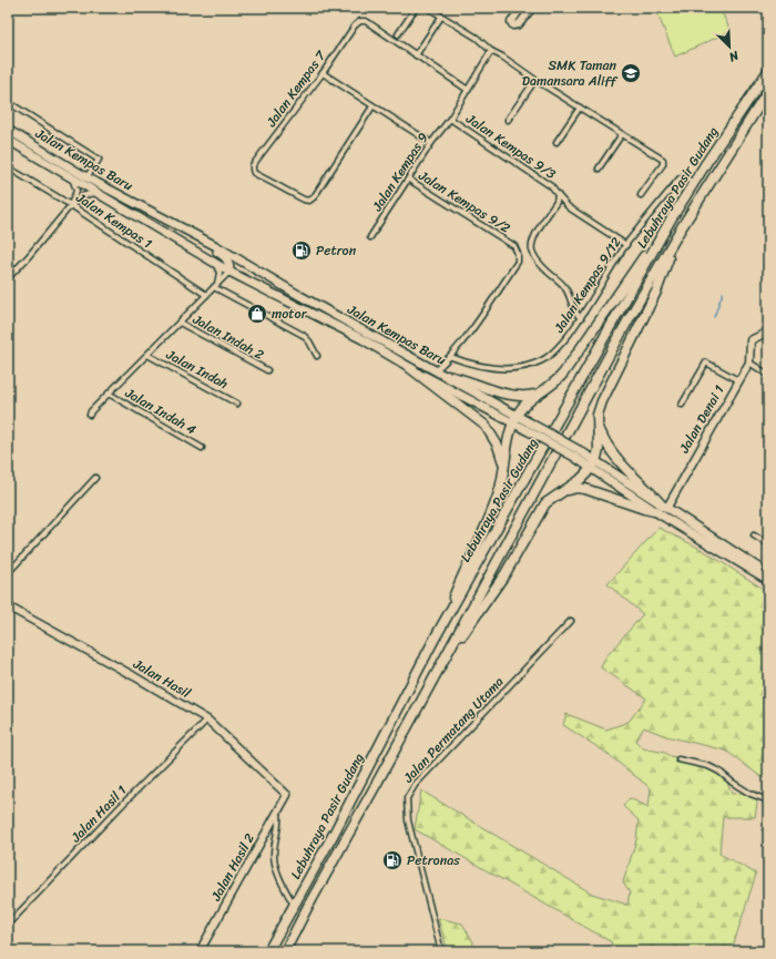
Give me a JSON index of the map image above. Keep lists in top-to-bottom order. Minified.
{"streets":{"highway":["Lebuhraya Pasir Gudang"],"main road":["Jalan Kempas Baru"],"street":["Jalan Kempas 7","Jalan Kempas 9/3","Jalan Kempas 9","Jalan Kempas 9/2","Jalan Kempas 1","Jalan Kempas 9/12","Jalan Indah 2","Jalan Indah","Jalan Indah 4","Jalan Denai 1","Jalan Hasil","Jalan Permatang Utama","Jalan Hasil 1","Jalan Hasil 2"]},"crossings":[["Jalan Kempas 9/3","Jalan Kempas 9"],["Jalan Kempas 9/3","Jalan Kempas 9/12"],["Jalan Kempas Baru","Jalan Kempas 9/2"],["Jalan Kempas Baru","Jalan Indah"],["Jalan Kempas Baru","Jalan Denai 1"],["Jalan Kempas 9","Jalan Kempas 9/2"],["Lebuhraya Pasir Gudang","Jalan Kempas 9/12"],["Jalan Kempas 9/2","Jalan Kempas 9/12"],["Jalan Kempas 1","Jalan Indah"],["Jalan Indah 2","Jalan Indah"],["Jalan Indah","Jalan Indah 4"],["Jalan Hasil","Jalan Hasil 1"],["Jalan Hasil","Jalan Hasil 2"]],"places":{"school or university":["SMK Taman Damansara Aliff"],"fuel station":["Petron","Petronas"],"shop":["motor"]},"north":"bottom right"}
